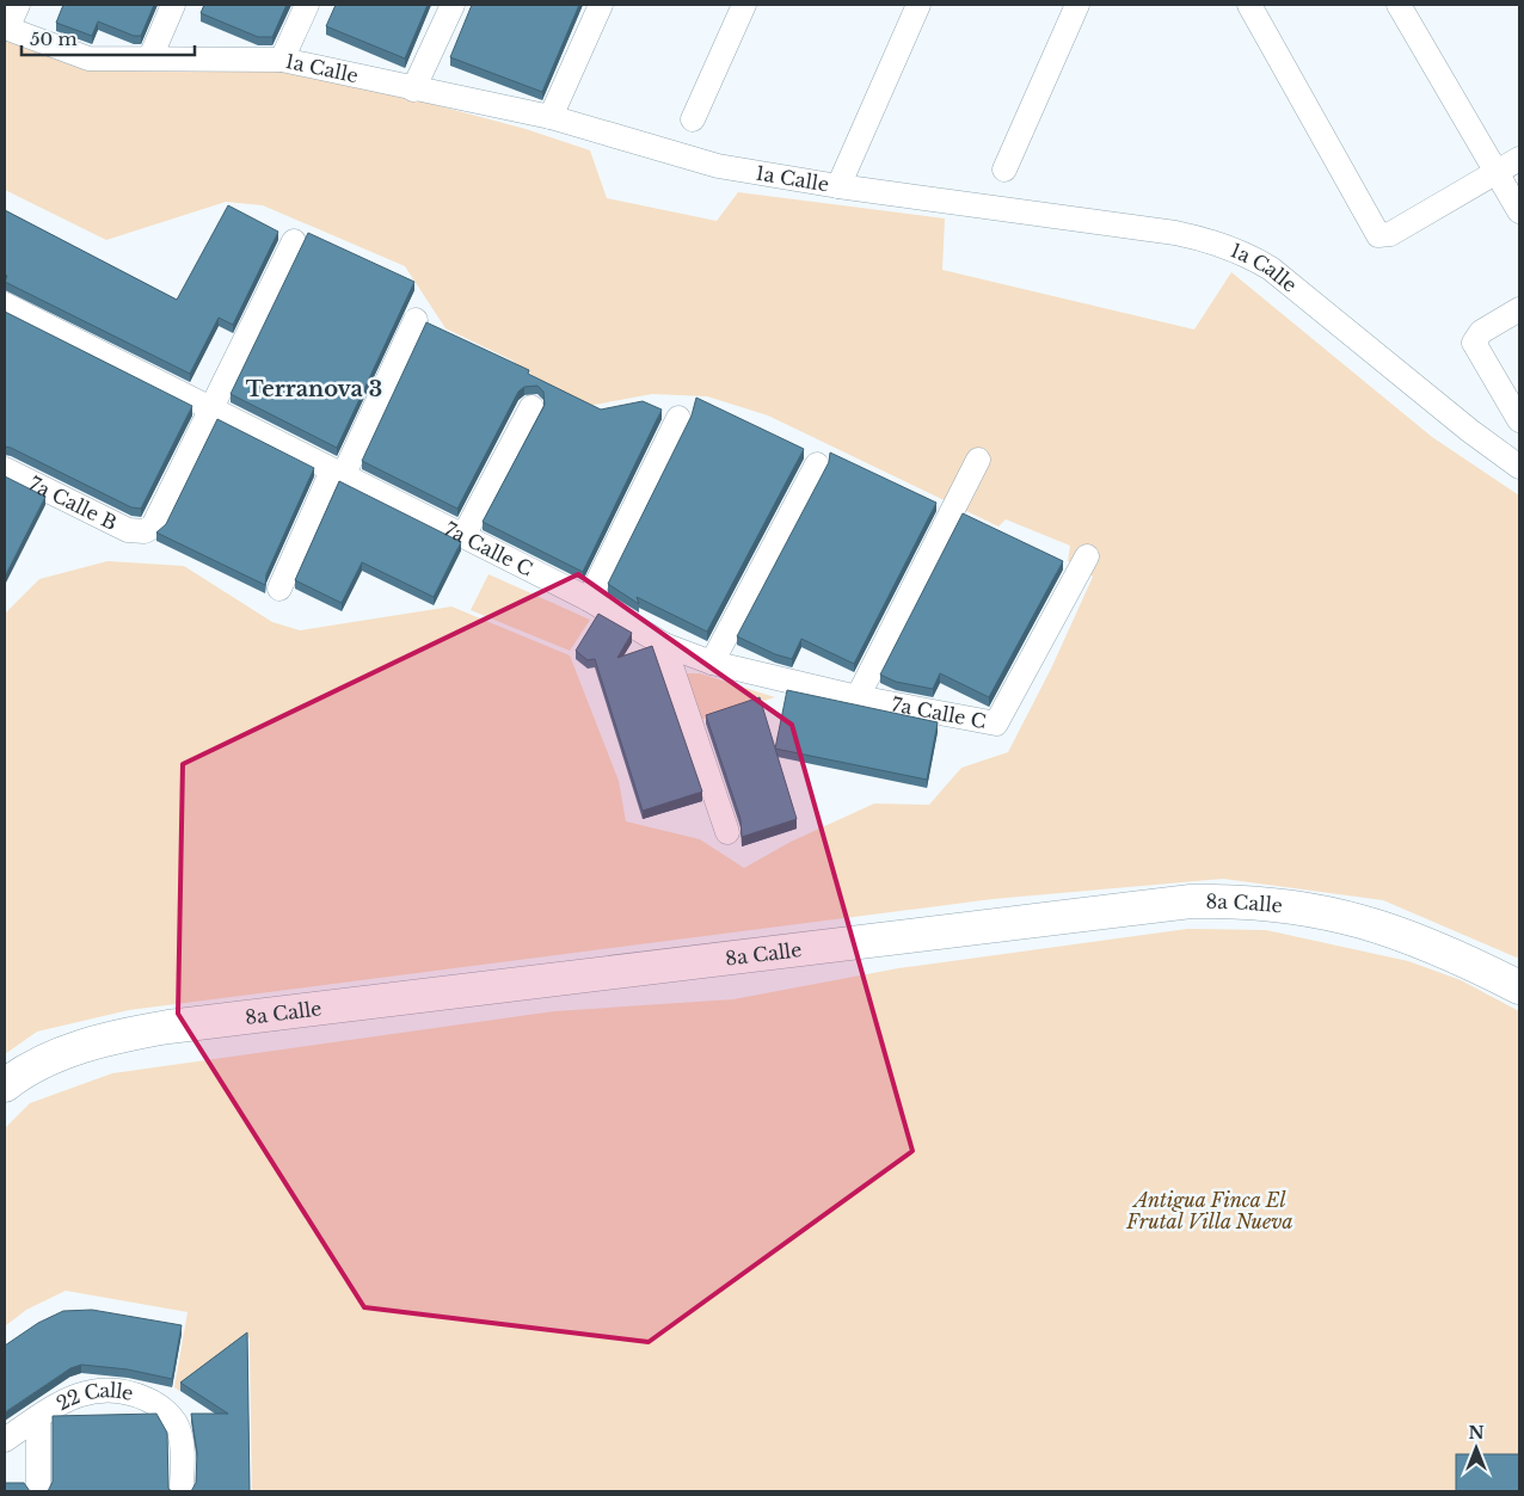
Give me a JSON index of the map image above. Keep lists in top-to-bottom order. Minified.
{"streets":{"main road":["8a Calle"],"street":["1a Calle","7a Calle B","7a Calle C","22 Calle"]},"crossings":[["7a Calle B","7a Calle C"]],"districts":["Terranova 3"],"parks":["Antigua Finca El Frutal Villa Nueva"],"scale_bar":"50 m","north":"top"}
